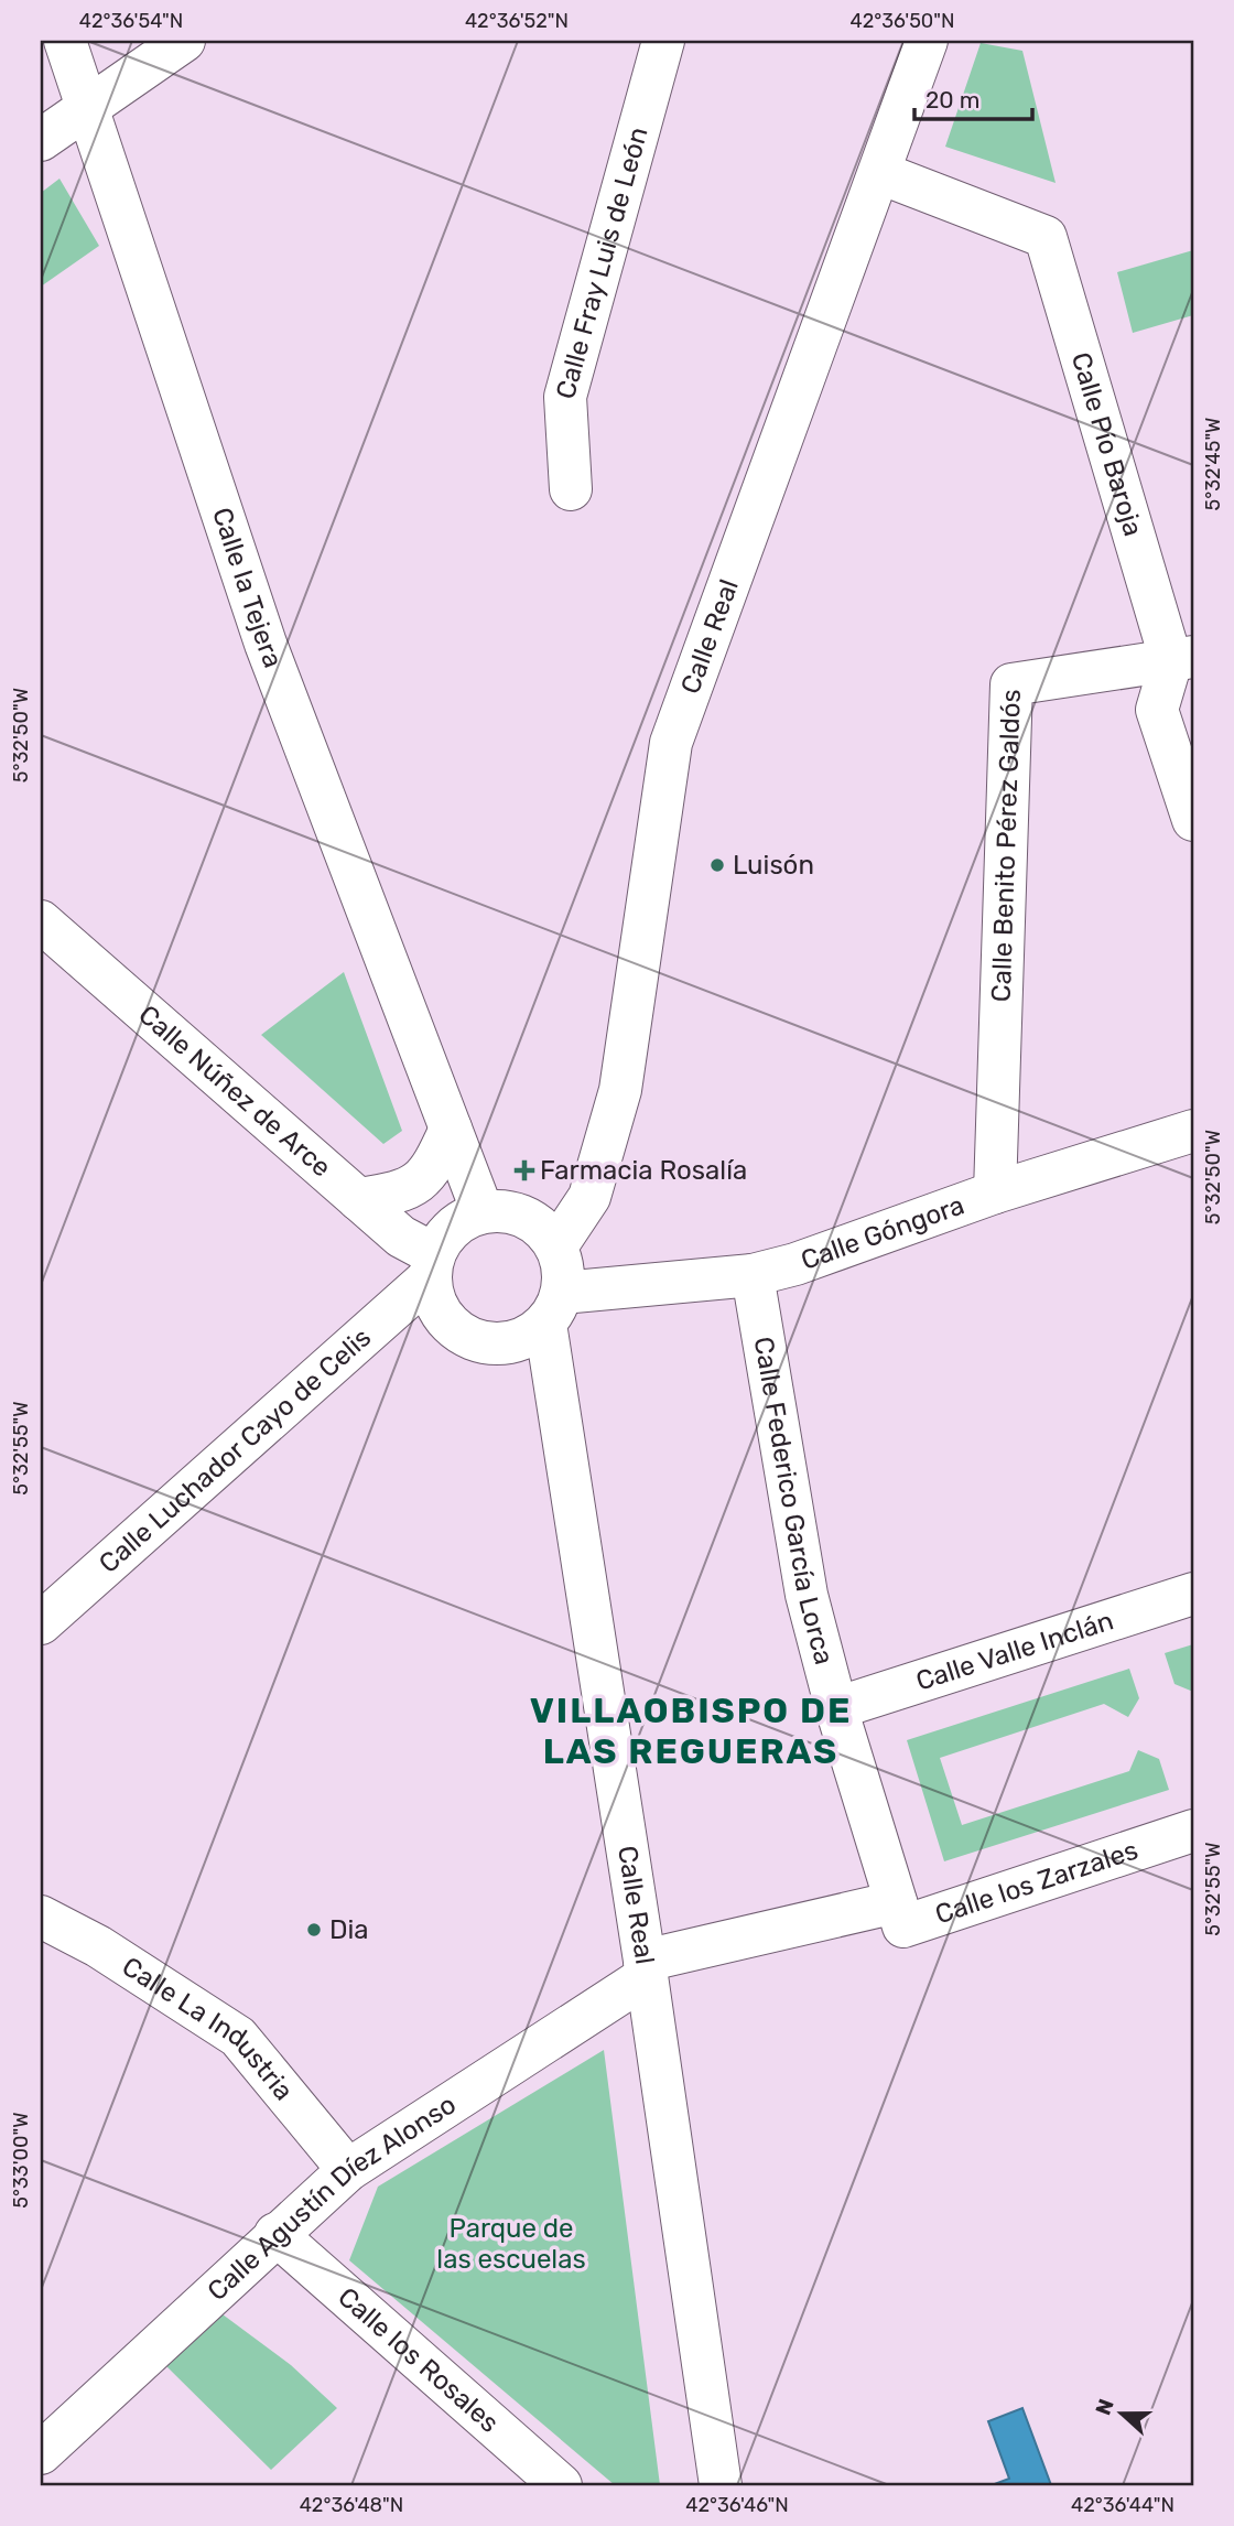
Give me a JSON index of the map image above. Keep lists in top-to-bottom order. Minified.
{"streets":{"street":["Calle Fray Luis de León","Calle Pío Baroja","Calle la Tejera","Calle Real","Calle Benito Pérez Galdós","Calle Núñez de Arce","Calle Góngora","Calle Luchador Cayo de Celis","Calle Federico García Lorca","Calle Valle Inclán","Calle los Zarzales","Calle La Industria","Calle Agustín Díez Alonso","Calle los Rosales"]},"crossings":[["Calle Pío Baroja","Calle Real"],["Calle Pío Baroja","Calle Benito Pérez Galdós"],["Calle la Tejera","Calle Real"],["Calle la Tejera","Calle Núñez de Arce"],["Calle la Tejera","Calle Góngora"],["Calle la Tejera","Calle Luchador Cayo de Celis"],["Calle Real","Calle Núñez de Arce"],["Calle Real","Calle Góngora"],["Calle Real","Calle Luchador Cayo de Celis"],["Calle Real","Calle Agustín Díez Alonso"],["Calle Benito Pérez Galdós","Calle Góngora"],["Calle Núñez de Arce","Calle Góngora"],["Calle Núñez de Arce","Calle Luchador Cayo de Celis"],["Calle Góngora","Calle Luchador Cayo de Celis"],["Calle Góngora","Calle Federico García Lorca"],["Calle Federico García Lorca","Calle Valle Inclán"],["Calle Federico García Lorca","Calle los Zarzales"],["Calle Federico García Lorca","Calle Agustín Díez Alonso"],["Calle los Zarzales","Calle Agustín Díez Alonso"],["Calle La Industria","Calle Agustín Díez Alonso"],["Calle Agustín Díez Alonso","Calle los Rosales"]],"districts":["VILLAOBISPO DE LAS REGUERAS"],"parks":["Parque de las escuelas"],"places":{"other":["Luisón","Dia"],"health":["Farmacia Rosalía"]},"scale_bar":"20 m","north":"left","coordinates":["42°36'54\"N","42°36'52\"N","42°36'50\"N","5°32'45\"W","5°32'50\"W","5°32'55\"W","5°33'00\"W","42°36'48\"N","42°36'46\"N","42°36'44\"N"]}
